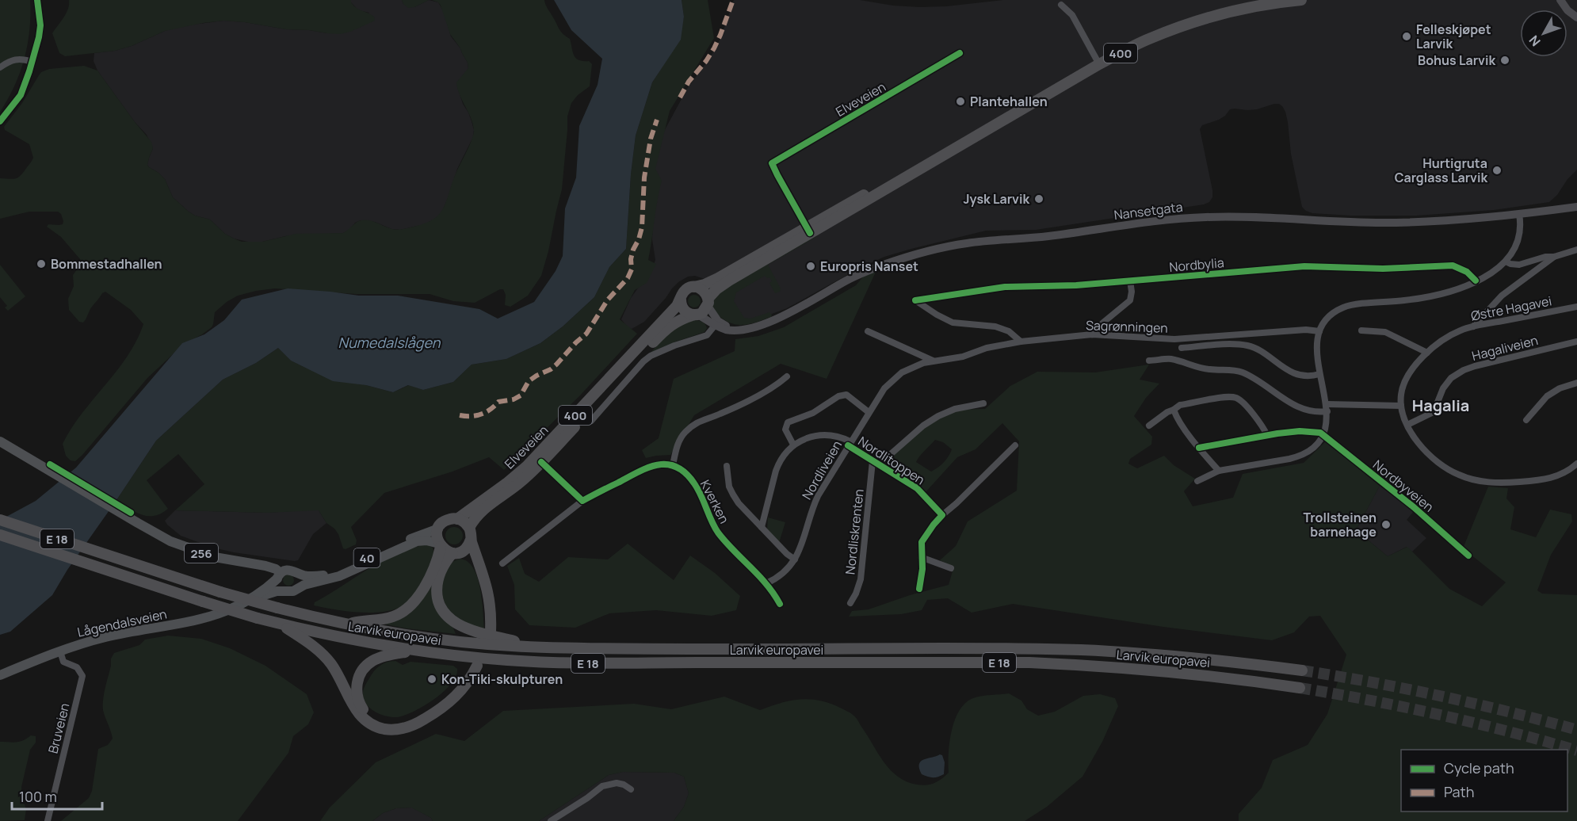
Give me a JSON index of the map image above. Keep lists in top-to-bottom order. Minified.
{"streets":{"highway":["400","Elveveien","E 18","Larvik europavei"],"main road":["Nansetgata","256","40","Lågendalsveien"],"street":["Nordbylia","Østre Hagavei","Sagrønningen","Hagaliveien","Nordlitoppen","Nordliveien","Nordbyveien","Kverken","Nordliskrenten","Bruveien"]},"crossings":[["400","Elveveien"],["400","Nansetgata"],["400","E 18"],["400","40"],["Elveveien","Nansetgata"],["Elveveien","E 18"],["Elveveien","40"],["Nordbylia","Sagrønningen"],["Nordbylia","Nordliveien"],["Sagrønningen","Nordliveien"],["Nordlitoppen","Nordliveien"],["Nordlitoppen","Nordliskrenten"],["Nordliveien","Kverken"],["E 18","40"],["E 18","Larvik europavei"],["256","40"],["256","Lågendalsveien"],["40","Lågendalsveien"],["Lågendalsveien","Bruveien"]],"districts":["Hagalia"],"water":["Numedalslågen"],"places":["Felleskjøpet Larvik","Bohus Larvik","Plantehallen","Hurtigruta Carglass Larvik","Jysk Larvik","Bommestadhallen","Europris Nanset","Trollsteinen barnehage","Kon-Tiki-skulpturen"],"legend":["Cycle path","Path"],"scale_bar":"100 m","north":"bottom left"}
